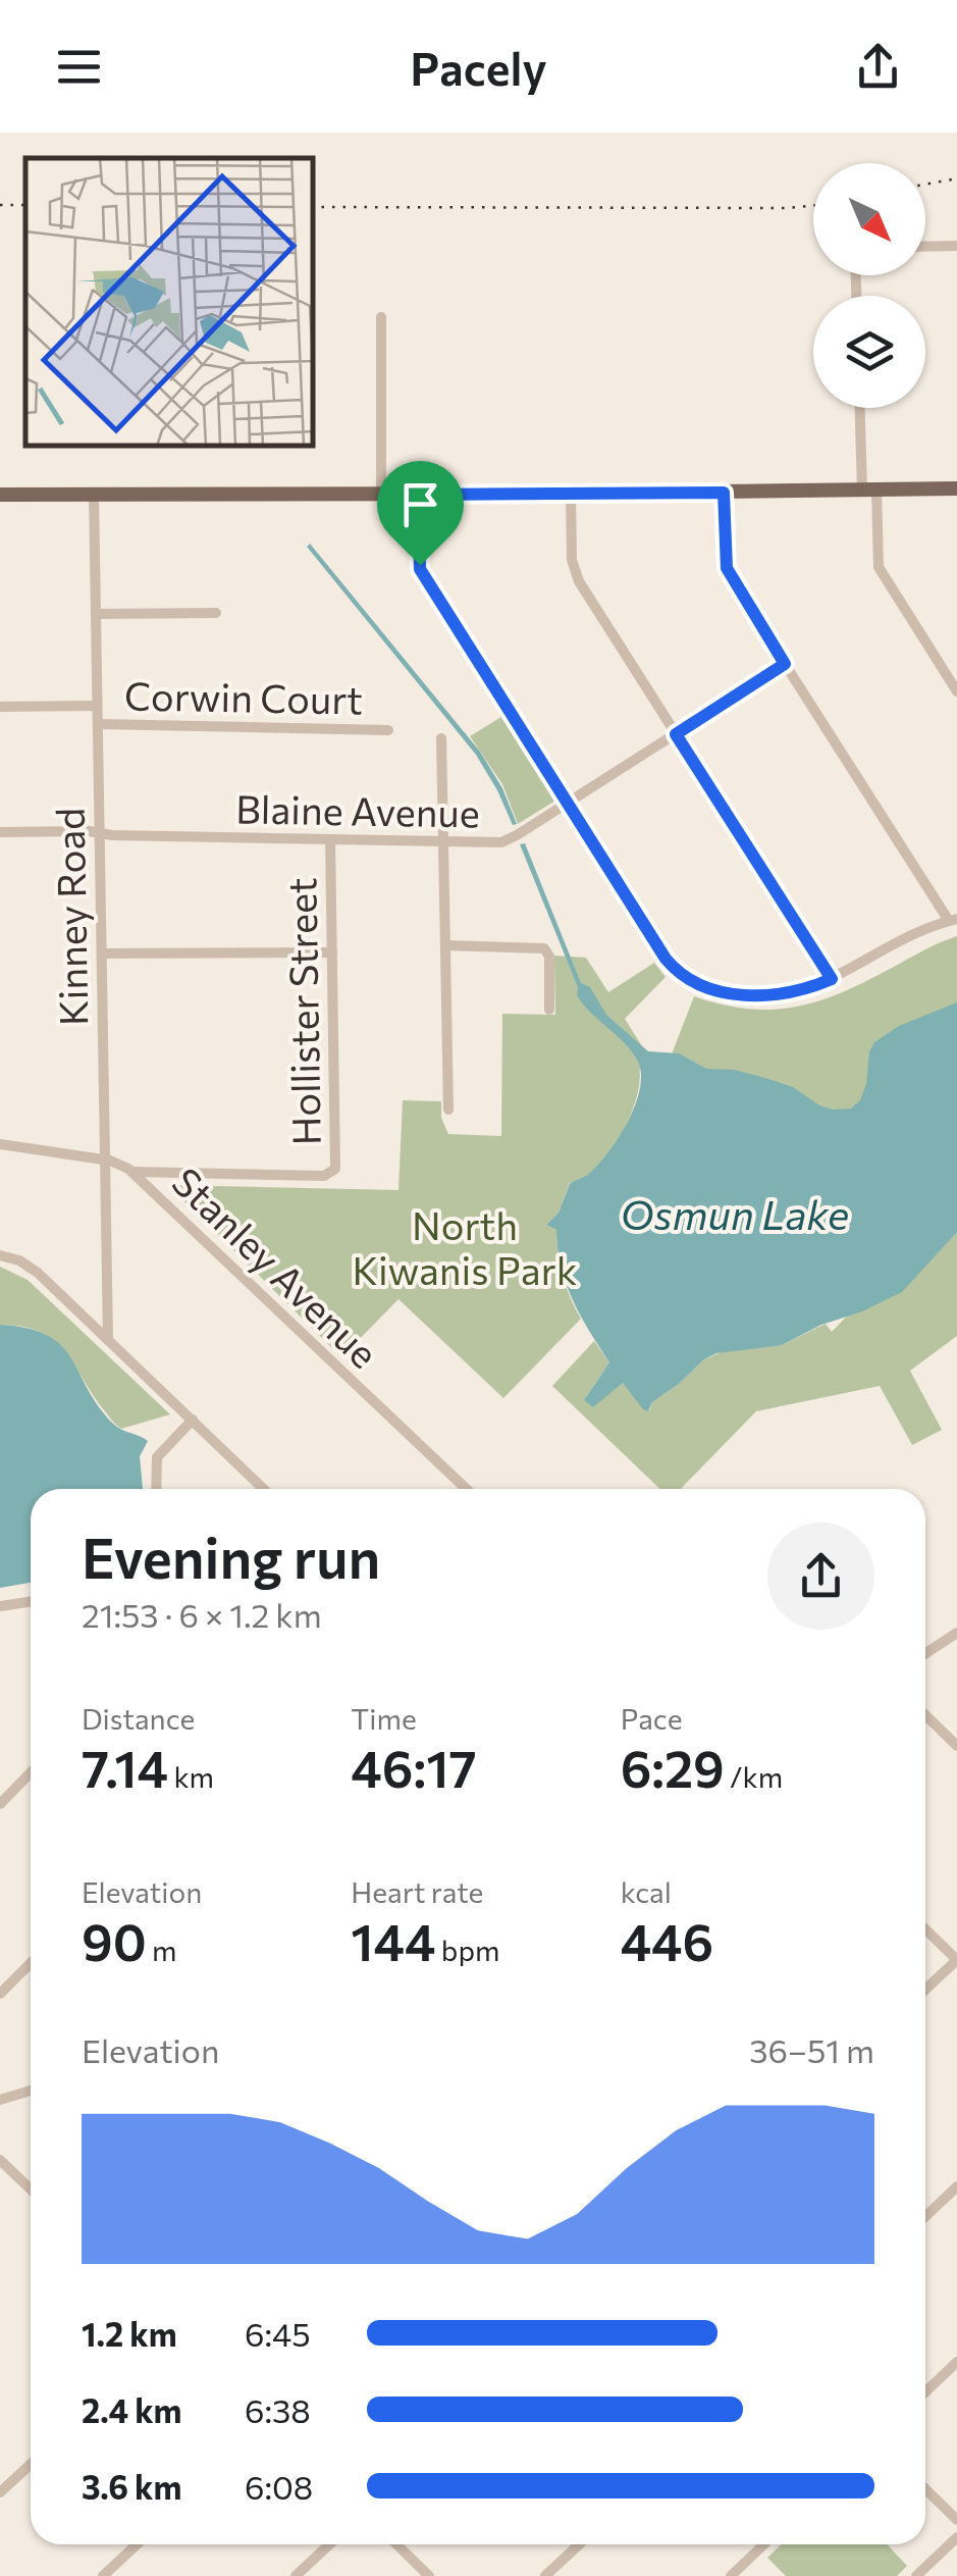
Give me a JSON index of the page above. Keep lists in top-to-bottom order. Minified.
{"streets":{"street":["Corwin Court","Blaine Avenue","Kinney Road","Hollister Street","Stanley Avenue"]},"crossings":[["Corwin Court","Kinney Road"],["Blaine Avenue","Kinney Road"],["Blaine Avenue","Hollister Street"],["Kinney Road","Stanley Avenue"],["Hollister Street","Stanley Avenue"]],"water":["Osmun Lake"],"parks":["North Kiwanis Park"],"north":"bottom right","page":{"header":"Pacely","heading":["Evening run","21:53 · 6 × 1.2 km"],"stats":[["Distance","7.14 km"],["Time","46:17"],["Pace","6:29 /km"],["Elevation","90 m"],["Heart rate","144 bpm"],["kcal","446"]],"chart":["Elevation","36–51 m"],"list":[{"name":"1.2 km","note":"6:45"},{"name":"2.4 km","note":"6:38"},{"name":"3.6 km","note":"6:08"}]}}
